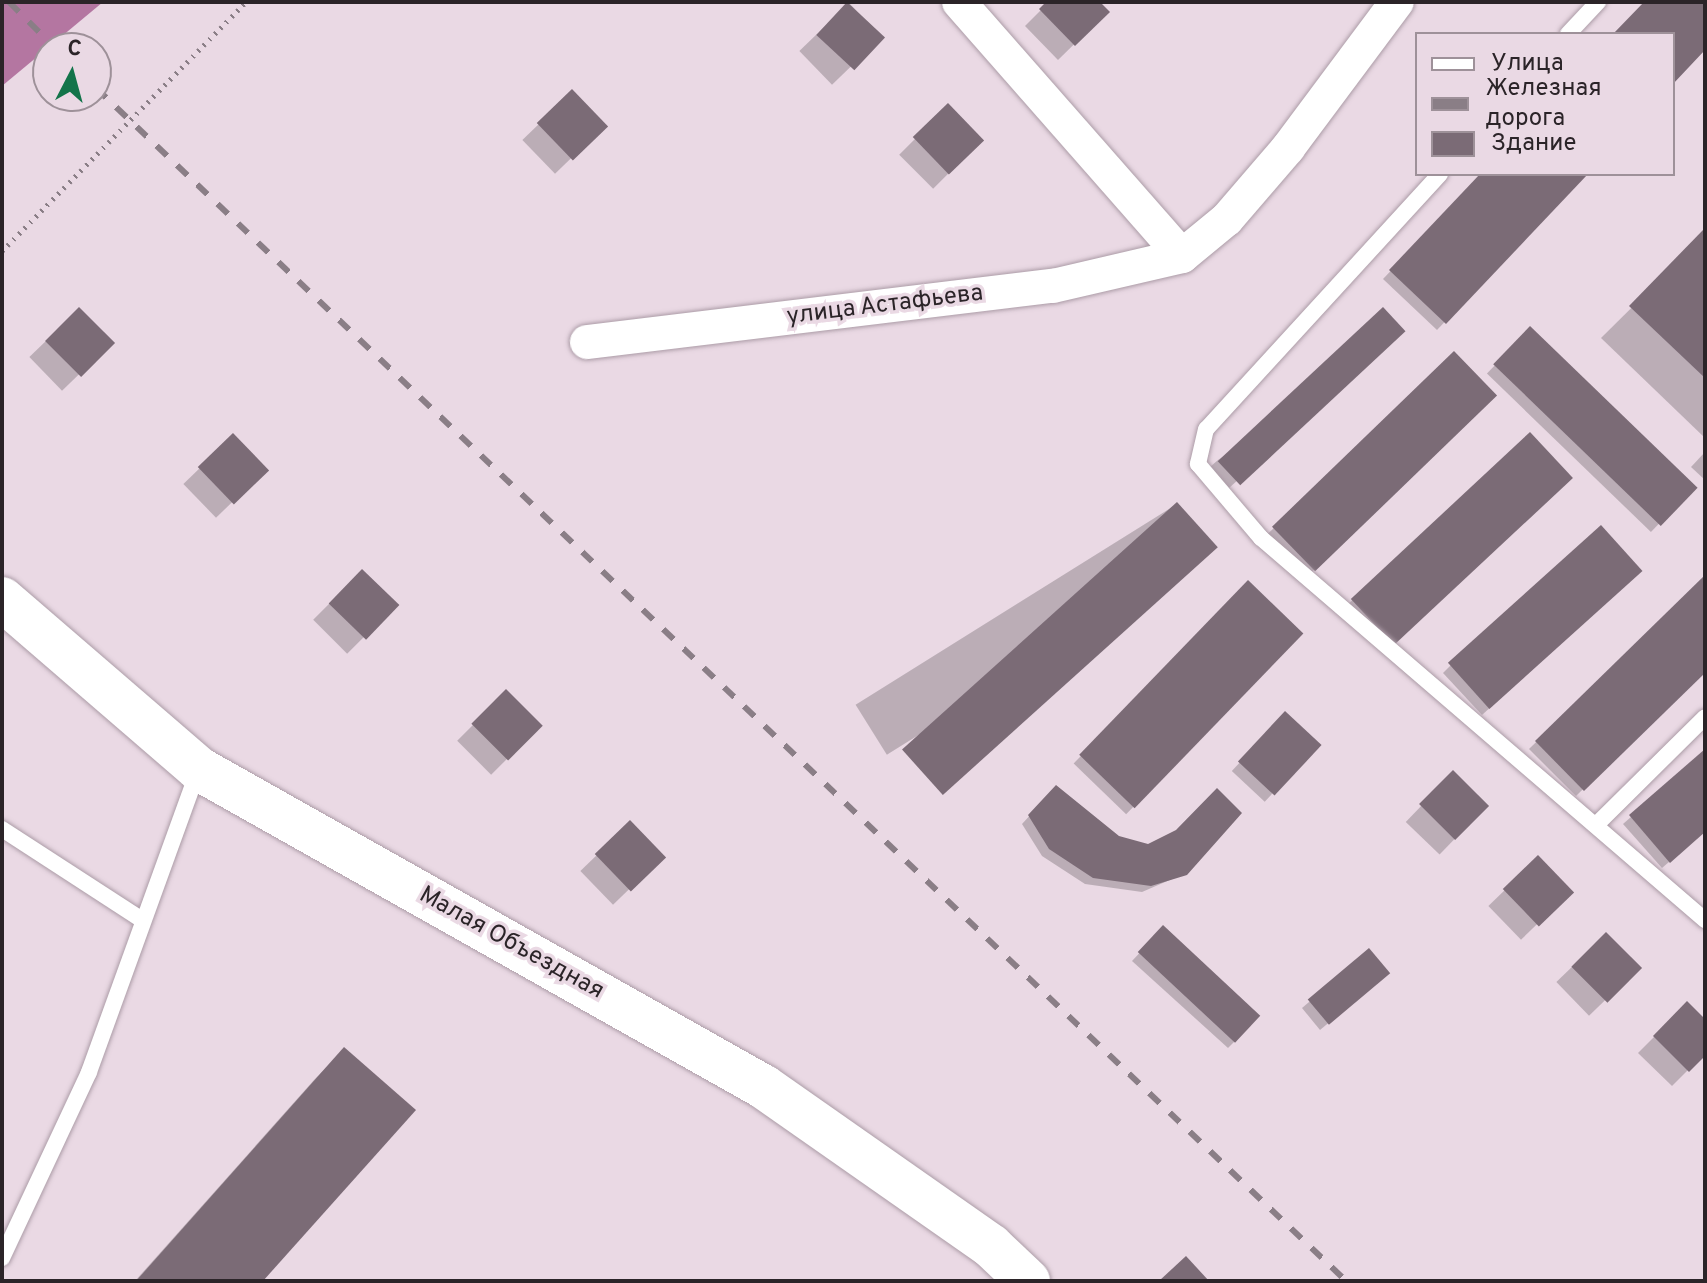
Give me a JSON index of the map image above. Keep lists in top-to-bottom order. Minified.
{"streets":{"main road":["Малая Объездная"],"street":["улица Астафьева"]},"legend":["Улица","Железная дорога","Здание"],"north":"top"}
